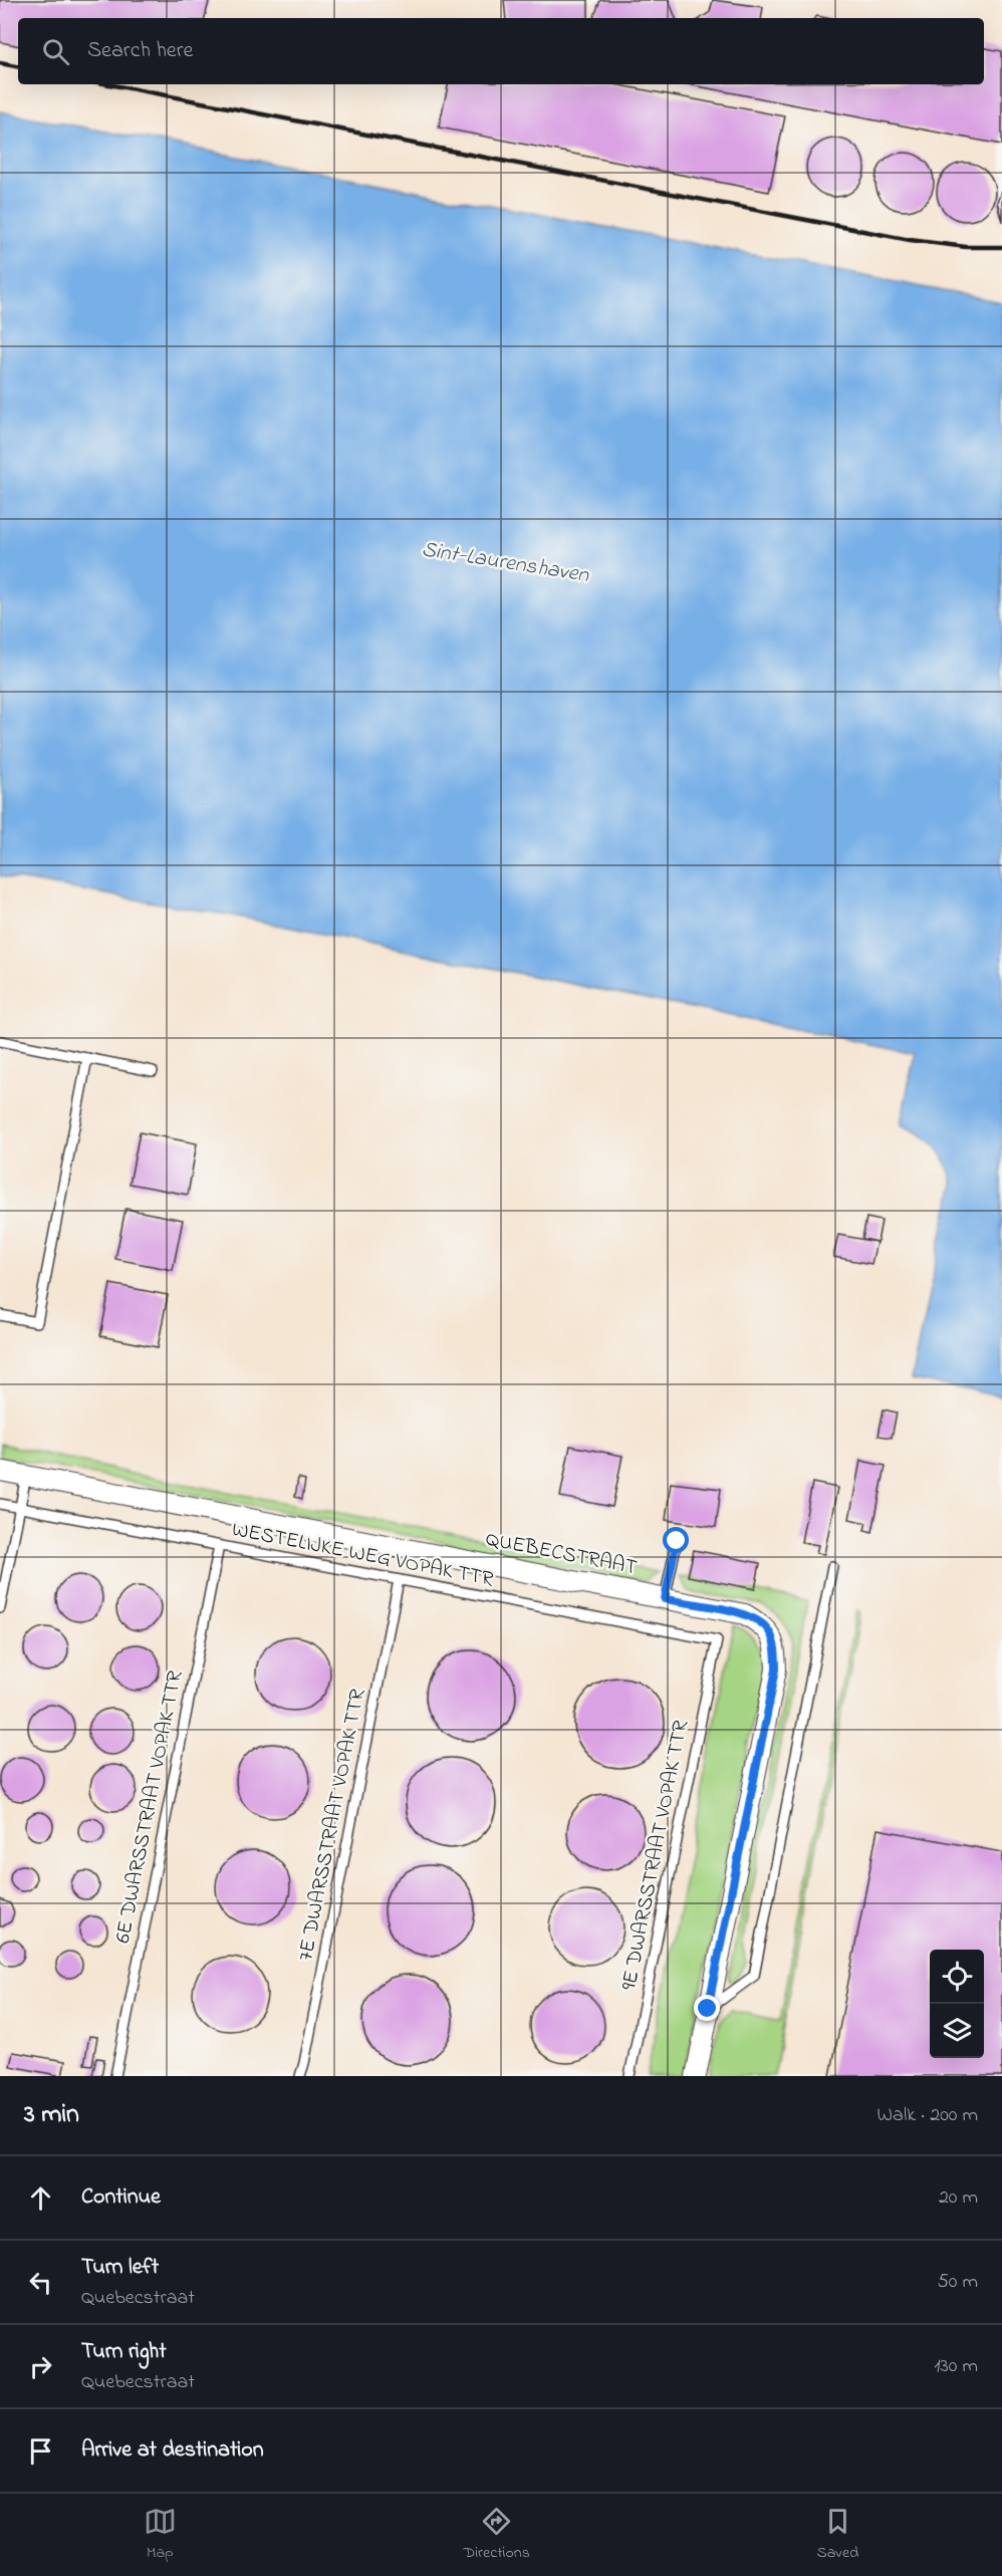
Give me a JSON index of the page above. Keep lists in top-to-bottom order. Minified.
{"streets":{"street":["QUEBECSTRAAT"],"lane":["WESTELIJKE WEG VOPAK TTR","6E DWARSSTRAAT VOPAK TTR","7E DWARSSTRAAT VOPAK TTR","9E DWARSSTRAAT VOPAK TTR"]},"crossings":[["WESTELIJKE WEG VOPAK TTR","6E DWARSSTRAAT VOPAK TTR"],["WESTELIJKE WEG VOPAK TTR","7E DWARSSTRAAT VOPAK TTR"],["WESTELIJKE WEG VOPAK TTR","9E DWARSSTRAAT VOPAK TTR"]],"water":["Sint-Laurenshaven"],"page":{"search":"Search here","heading":["3 min","Walk · 200 m"],"list":[["Continue","20 m"],["Turn left","Quebecstraat","50 m"],["Turn right","Quebecstraat","130 m"],"Arrive at destination"],"nav":["Map","Directions","Saved"]}}
